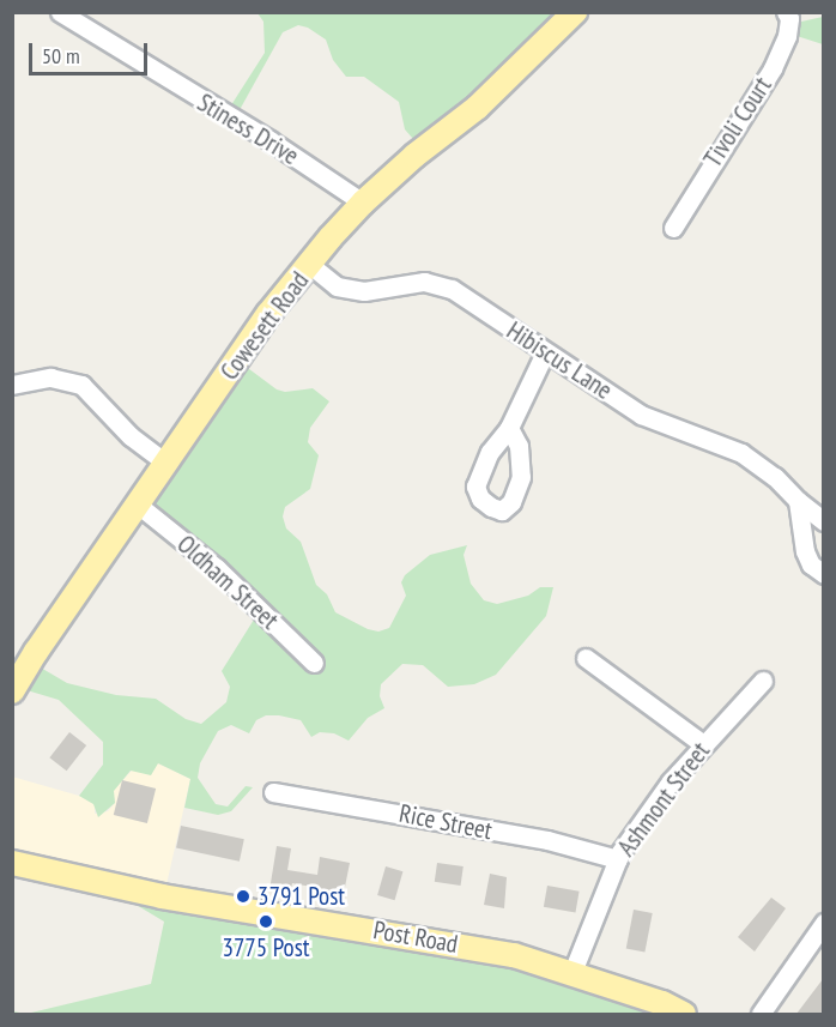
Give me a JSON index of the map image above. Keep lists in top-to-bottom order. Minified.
{"streets":{"main road":["Cowesett Road","Post Road"],"street":["Tivoli Court","Stiness Drive","Hibiscus Lane","Oldham Street","Ashmont Street","Rice Street"]},"crossings":[["Stiness Drive","Cowesett Road"],["Cowesett Road","Hibiscus Lane"],["Cowesett Road","Oldham Street"],["Ashmont Street","Rice Street"],["Ashmont Street","Post Road"]],"places":["3791 Post","3775 Post"],"scale_bar":"50 m"}
